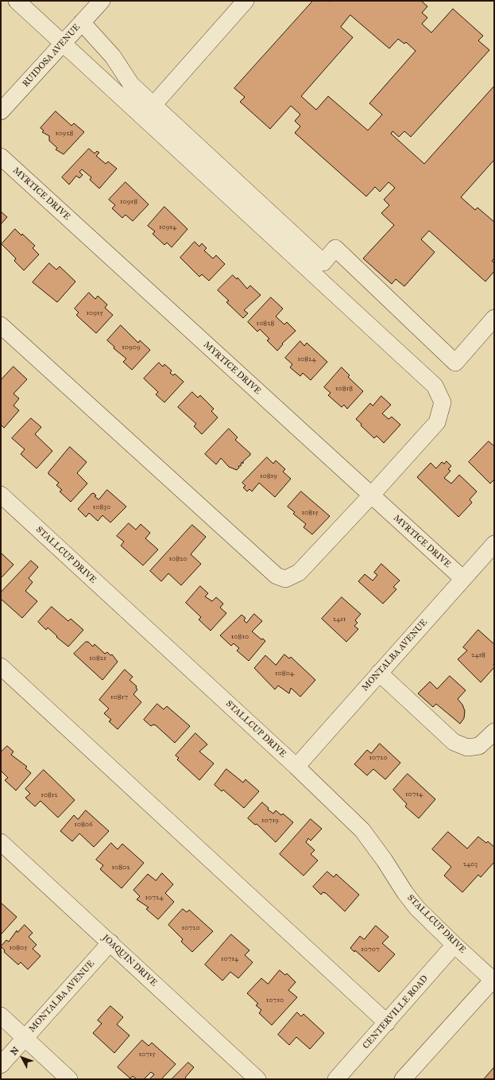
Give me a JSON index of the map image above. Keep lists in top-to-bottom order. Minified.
{"streets":{"street":["RUIDOSA AVENUE","MYRTICE DRIVE","STALLCUP DRIVE","MONTALBA AVENUE","JOAQUIN DRIVE","CENTERVILLE ROAD"]},"crossings":[["MYRTICE DRIVE","MONTALBA AVENUE"],["STALLCUP DRIVE","MONTALBA AVENUE"],["STALLCUP DRIVE","CENTERVILLE ROAD"],["MONTALBA AVENUE","JOAQUIN DRIVE"]],"house_numbers":["10928","10918","10914","10915","10828","10909","10824","10818","10819","10830","10815","10820","2411","10810","2418","10821","10804","10817","10720","10714","10812","10719","10806","2403","10802","10724","10720","10805","10707","10714","10710","10715"],"north":"top left"}
